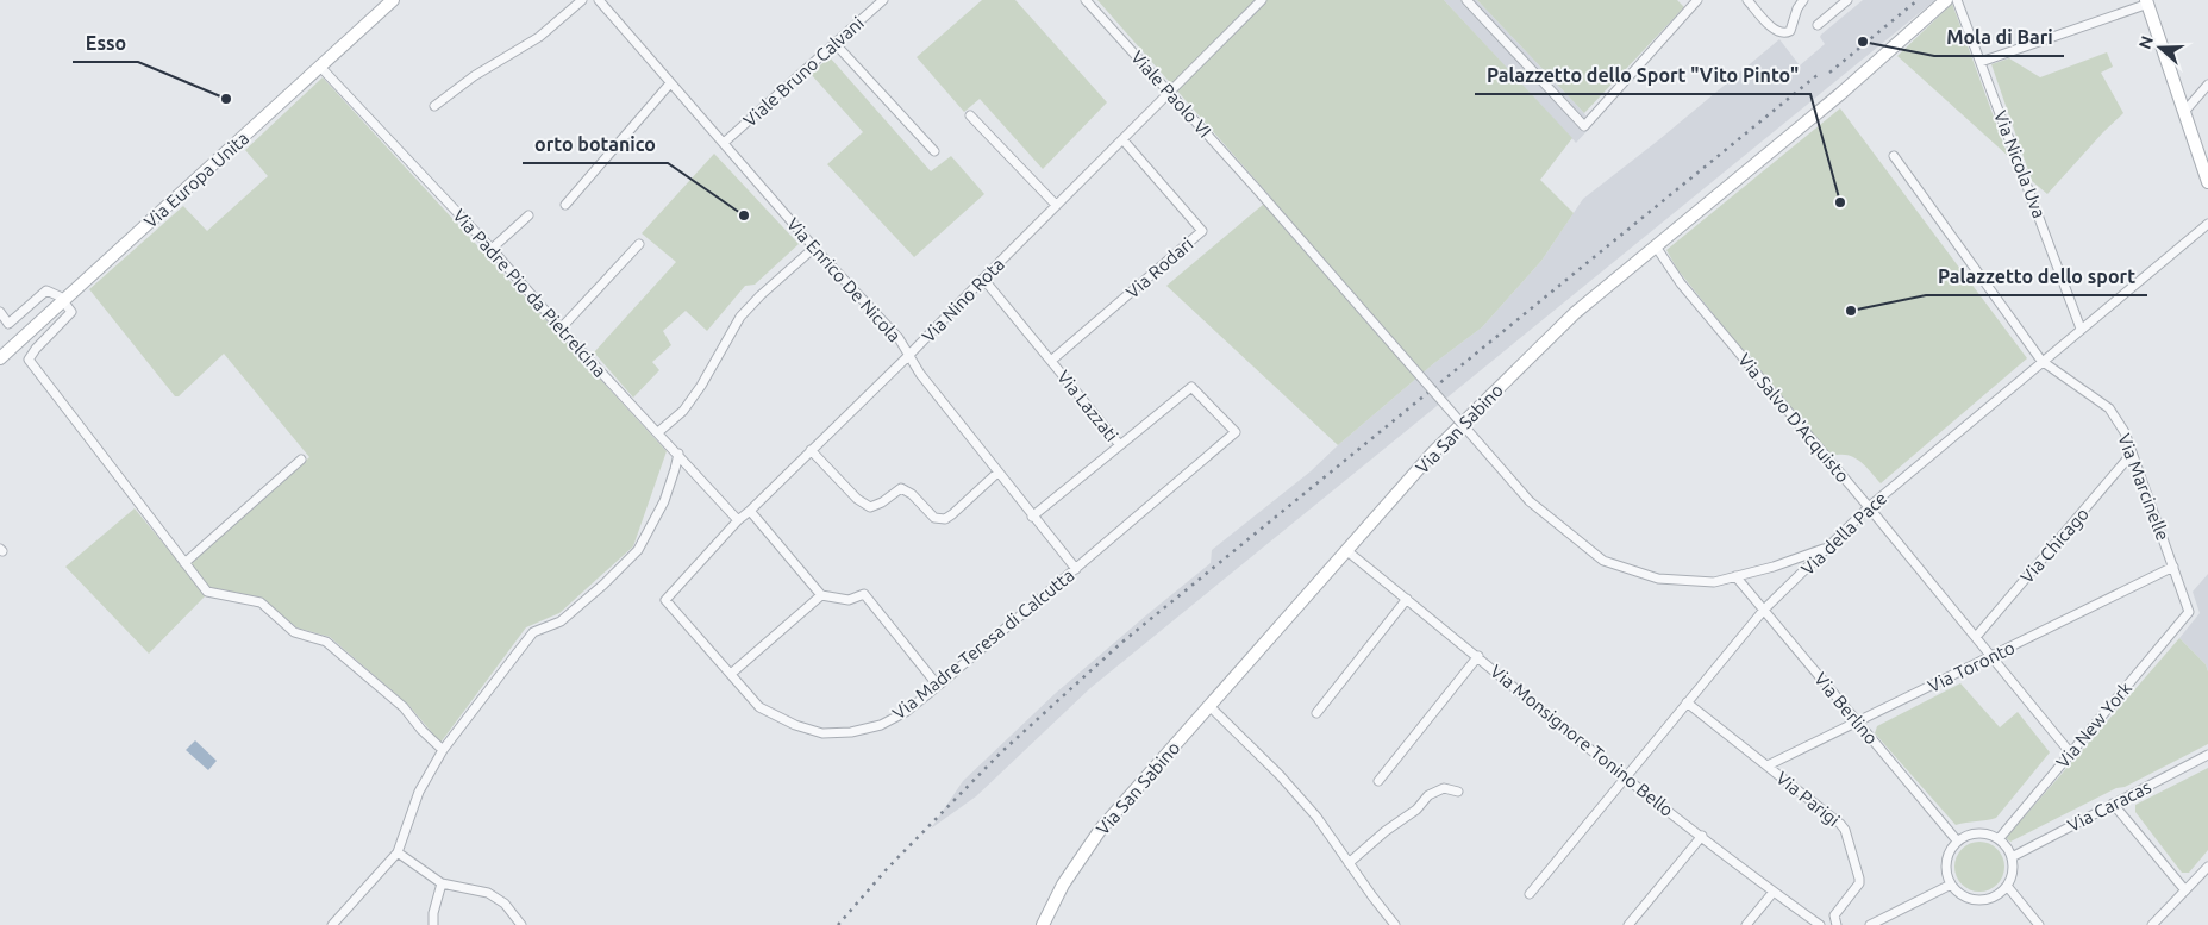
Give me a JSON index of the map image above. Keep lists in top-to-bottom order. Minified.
{"streets":{"street":["Viale Bruno Calvani","Viale Paolo VI","Via Nicola Uva","Via Europa Unita","Via Rodari","Via Enrico De Nicola","Via Padre Pio da Pietrelcina","Via Nino Rota","Via Lazzati","Via Salvo D'Acquisto","Via San Sabino","Via Marcinelle","Via della Pace","Via Chicago","Via Madre Teresa di Calcutta","Via Toronto","Via Berlino","Via New York","Via Monsignore Tonino Bello","Via Parigi","Via Caracas"]},"crossings":[["Viale Bruno Calvani","Via Enrico De Nicola"],["Viale Paolo VI","Via Nino Rota"],["Viale Paolo VI","Via della Pace"],["Viale Paolo VI","Via Berlino"],["Via Nicola Uva","Via della Pace"],["Via Europa Unita","Via Padre Pio da Pietrelcina"],["Via Rodari","Via Nino Rota"],["Via Rodari","Via Lazzati"],["Via Enrico De Nicola","Via Nino Rota"],["Via Enrico De Nicola","Via Lazzati"],["Via Enrico De Nicola","Via Madre Teresa di Calcutta"],["Via Padre Pio da Pietrelcina","Via Nino Rota"],["Via Nino Rota","Via Lazzati"],["Via Nino Rota","Via Madre Teresa di Calcutta"],["Via Lazzati","Via Madre Teresa di Calcutta"],["Via Salvo D'Acquisto","Via San Sabino"],["Via Salvo D'Acquisto","Via della Pace"],["Via Salvo D'Acquisto","Via Chicago"],["Via Salvo D'Acquisto","Via Toronto"],["Via Salvo D'Acquisto","Via New York"],["Via San Sabino","Via Monsignore Tonino Bello"],["Via Marcinelle","Via della Pace"],["Via Marcinelle","Via Chicago"],["Via Marcinelle","Via Toronto"],["Via Marcinelle","Via New York"],["Via della Pace","Via Berlino"],["Via della Pace","Via Monsignore Tonino Bello"],["Via della Pace","Via Parigi"],["Via Toronto","Via Berlino"],["Via Toronto","Via Parigi"],["Via Berlino","Via New York"],["Via Berlino","Via Caracas"],["Via New York","Via Caracas"]],"places":["Mola di Bari","Esso","Palazzetto dello Sport \"Vito Pinto\"","orto botanico","Palazzetto dello sport"],"north":"left"}
